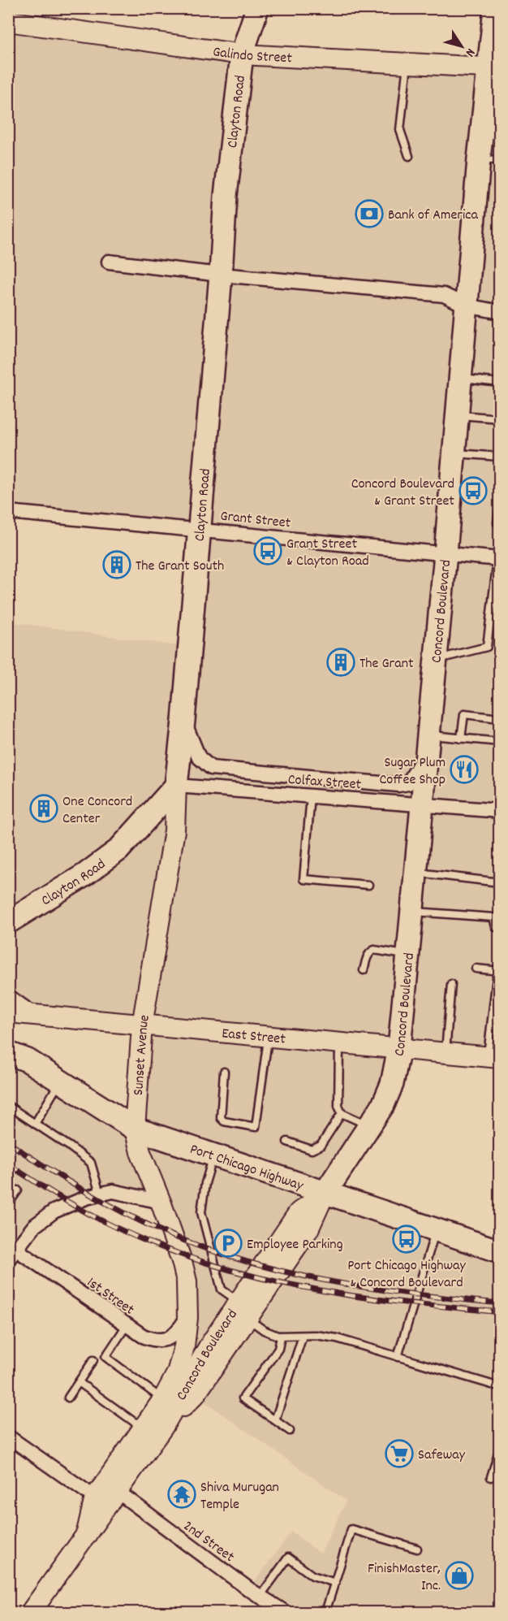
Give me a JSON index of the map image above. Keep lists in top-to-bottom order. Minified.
{"streets":{"main road":["Clayton Road","Concord Boulevard","Port Chicago Highway"],"street":["Galindo Street","Grant Street","Colfax Street","East Street","Sunset Avenue","1st Street","2nd Street"]},"crossings":[["Galindo Street","Clayton Road"],["Galindo Street","Concord Boulevard"],["Clayton Road","Grant Street"],["Clayton Road","Colfax Street"],["Clayton Road","Sunset Avenue"],["Grant Street","Concord Boulevard"],["Concord Boulevard","Colfax Street"],["Concord Boulevard","East Street"],["Concord Boulevard","Sunset Avenue"],["Concord Boulevard","Port Chicago Highway"],["Concord Boulevard","1st Street"],["Concord Boulevard","2nd Street"],["Colfax Street","Sunset Avenue"],["East Street","Sunset Avenue"],["Sunset Avenue","Port Chicago Highway"],["Sunset Avenue","1st Street"]],"places":{"bank":["Bank of America"],"bus stop":["Concord Boulevard & Grant Street","Grant Street & Clayton Road","Port Chicago Highway & Concord Boulevard"],"building":["The Grant South","The Grant","One Concord Center"],"restaurant":["Sugar Plum Coffee Shop"],"parking":["Employee Parking"],"supermarket":["Safeway"],"temple":["Shiva Murugan Temple"],"shop":["FinishMaster, Inc."]},"north":"bottom right"}
